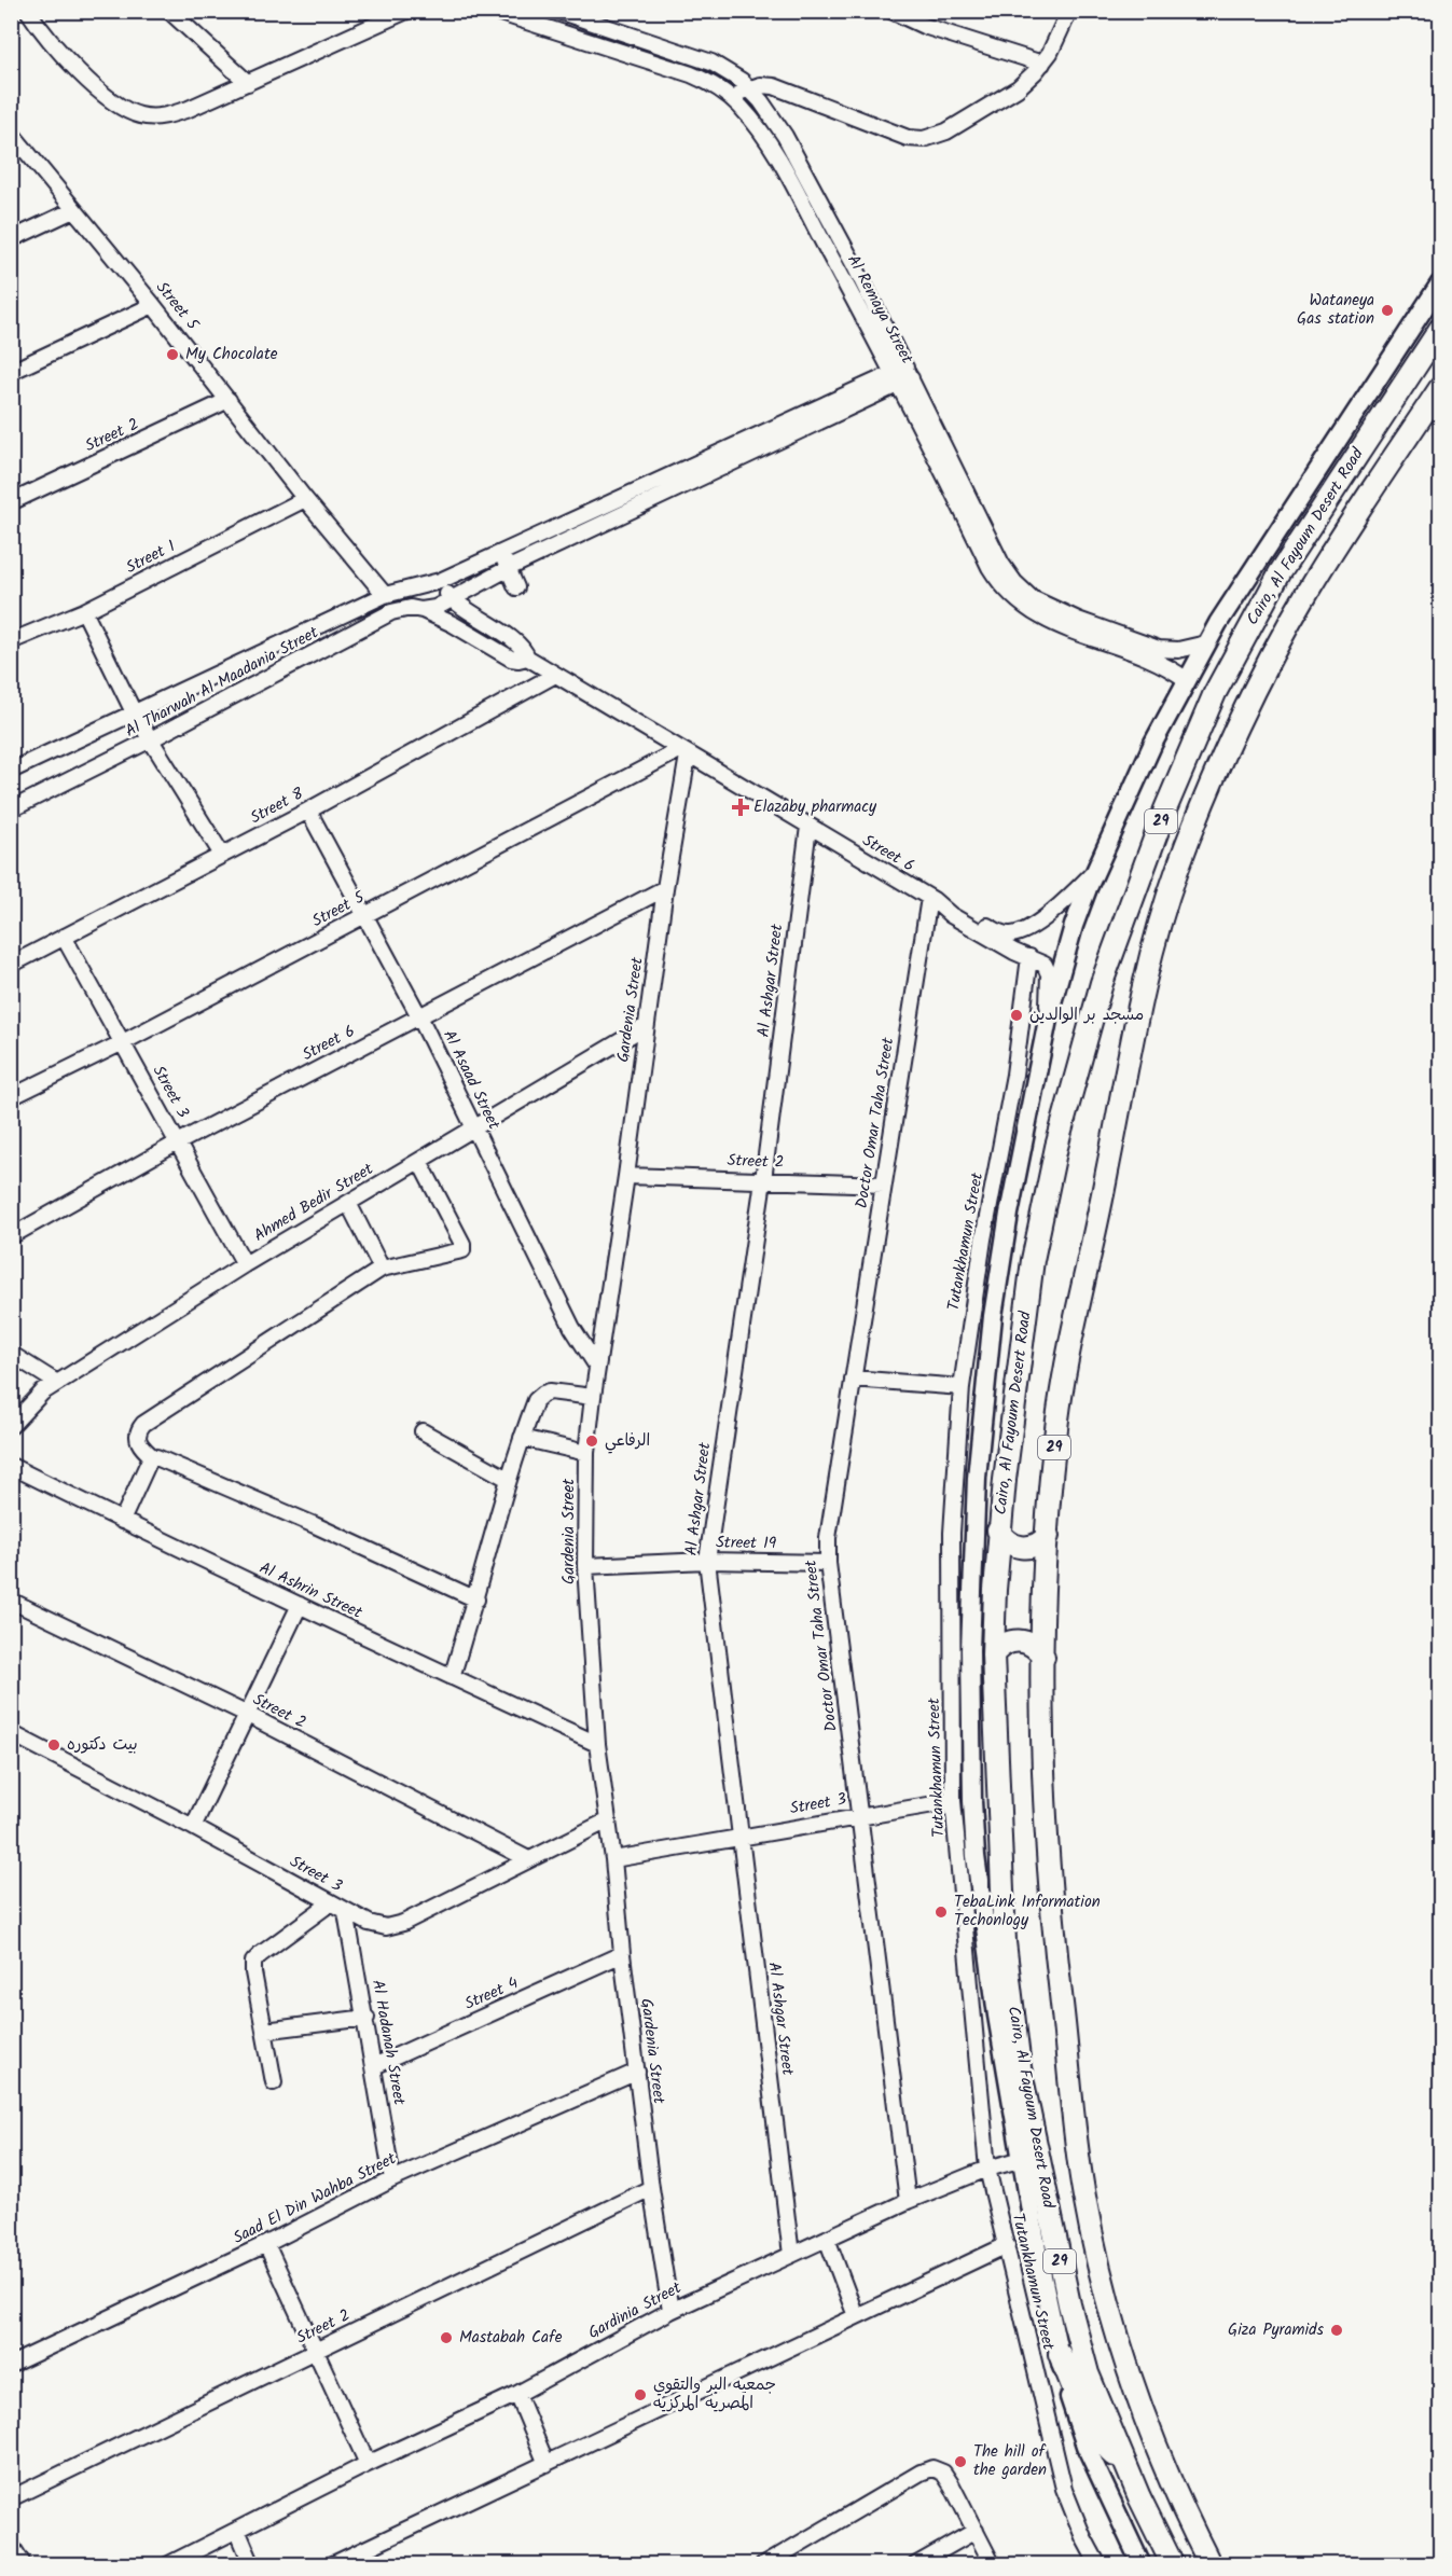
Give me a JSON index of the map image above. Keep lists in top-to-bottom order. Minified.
{"streets":{"highway":["Cairo, Al Fayoum Desert Road","29"],"street":["Street 5","Al Remaya Street","Street 2","Street 1","Al Tharwah Al Maadania Street","Street 8","Street 6","Al Ashgar Street","Gardenia Street","Al Asaad Street","Street 3","Doctor Omar Taha Street","Ahmed Bedir Street","Tutankhamun Street","Street 19","Al Ashrin Street","Street 4","Al Hadanah Street","Saad El Din Wahba Street","Gardinia Street"]},"crossings":[["Street 5","Street 2"],["Street 5","Street 1"],["Street 5","Al Tharwah Al Maadania Street"],["Street 5","Street 6"],["Street 5","Gardenia Street"],["Street 5","Al Asaad Street"],["Street 5","Street 3"],["Al Remaya Street","Al Tharwah Al Maadania Street"],["Street 2","Al Ashgar Street"],["Street 2","Gardenia Street"],["Street 2","Street 3"],["Street 2","Doctor Omar Taha Street"],["Al Tharwah Al Maadania Street","Street 6"],["Street 8","Street 6"],["Street 8","Al Asaad Street"],["Street 8","Street 3"],["Street 6","Al Ashgar Street"],["Street 6","Gardenia Street"],["Street 6","Al Asaad Street"],["Street 6","Street 3"],["Street 6","Doctor Omar Taha Street"],["Street 6","Tutankhamun Street"],["Al Ashgar Street","Street 3"],["Al Ashgar Street","Street 19"],["Al Ashgar Street","Gardinia Street"],["Gardenia Street","Al Asaad Street"],["Gardenia Street","Street 3"],["Gardenia Street","Ahmed Bedir Street"],["Gardenia Street","Street 19"],["Gardenia Street","Al Ashrin Street"],["Gardenia Street","Street 4"],["Gardenia Street","Saad El Din Wahba Street"],["Gardenia Street","Gardinia Street"],["Al Asaad Street","Ahmed Bedir Street"],["Street 3","Doctor Omar Taha Street"],["Street 3","Ahmed Bedir Street"],["Street 3","Tutankhamun Street"],["Street 3","Al Hadanah Street"],["Doctor Omar Taha Street","Street 19"],["Doctor Omar Taha Street","Gardinia Street"],["Tutankhamun Street","Gardinia Street"],["Street 4","Al Hadanah Street"],["Al Hadanah Street","Saad El Din Wahba Street"]],"places":{"other":["Wataneya Gas station","My Chocolate","مسجد بر الوالدين","الرفاعي","بيت دكتوره","TebaLink Information Techonlogy","Giza Pyramids","Mastabah Cafe","جمعيه البر والتقوي المصريه المركزيه","The hill of the garden"],"health":["Elazaby pharmacy"]}}
